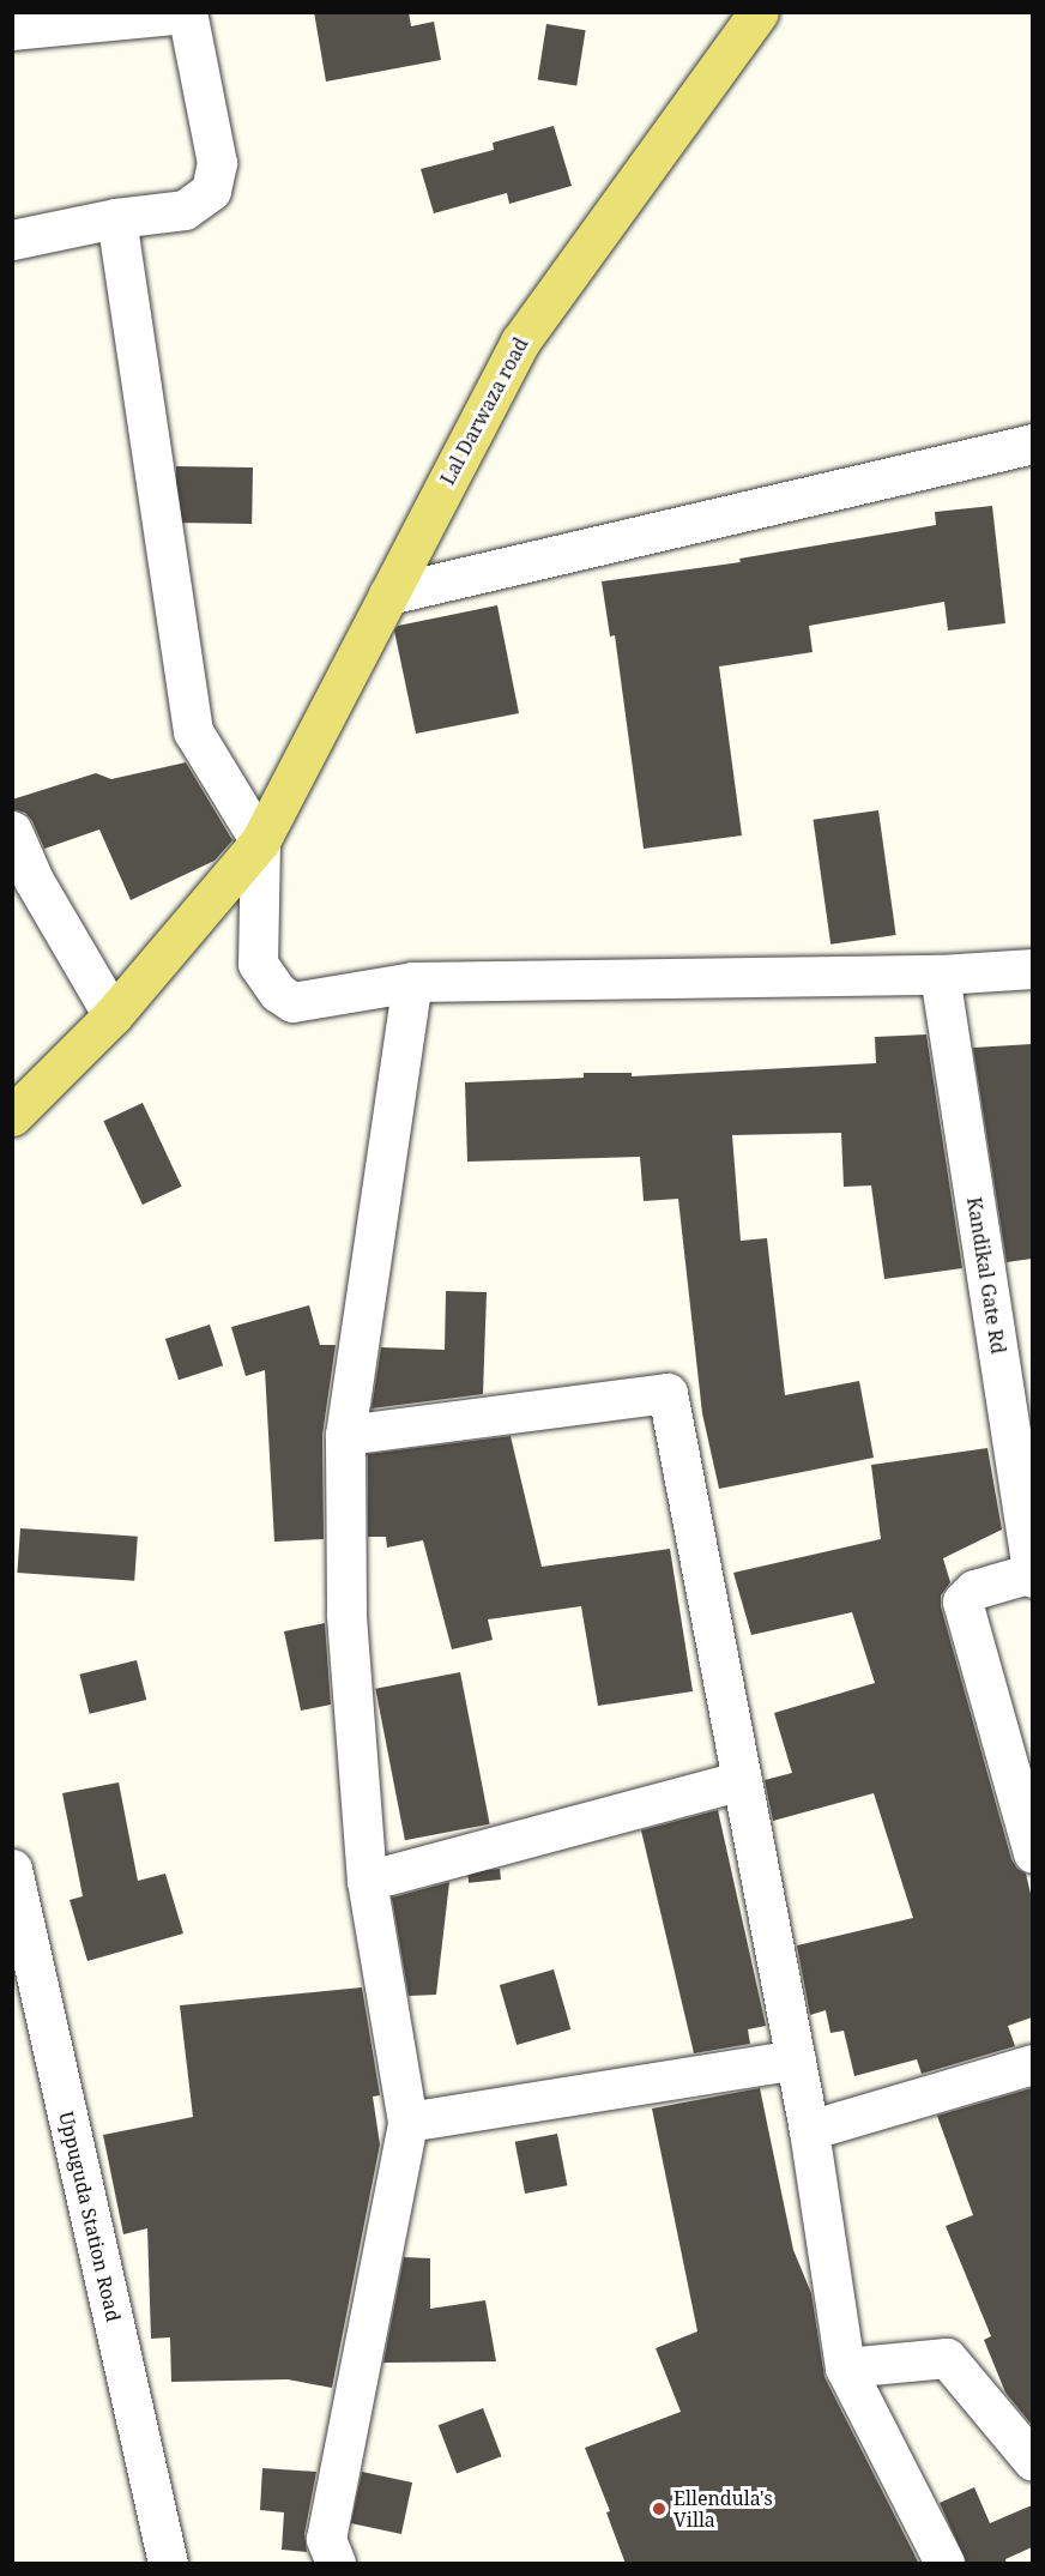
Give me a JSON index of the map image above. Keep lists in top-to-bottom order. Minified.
{"streets":{"main road":["Lal Darwaza road"],"street":["Kandikal Gate Rd","Uppuguda Station Road"]},"places":["Ellendula's Villa"]}
